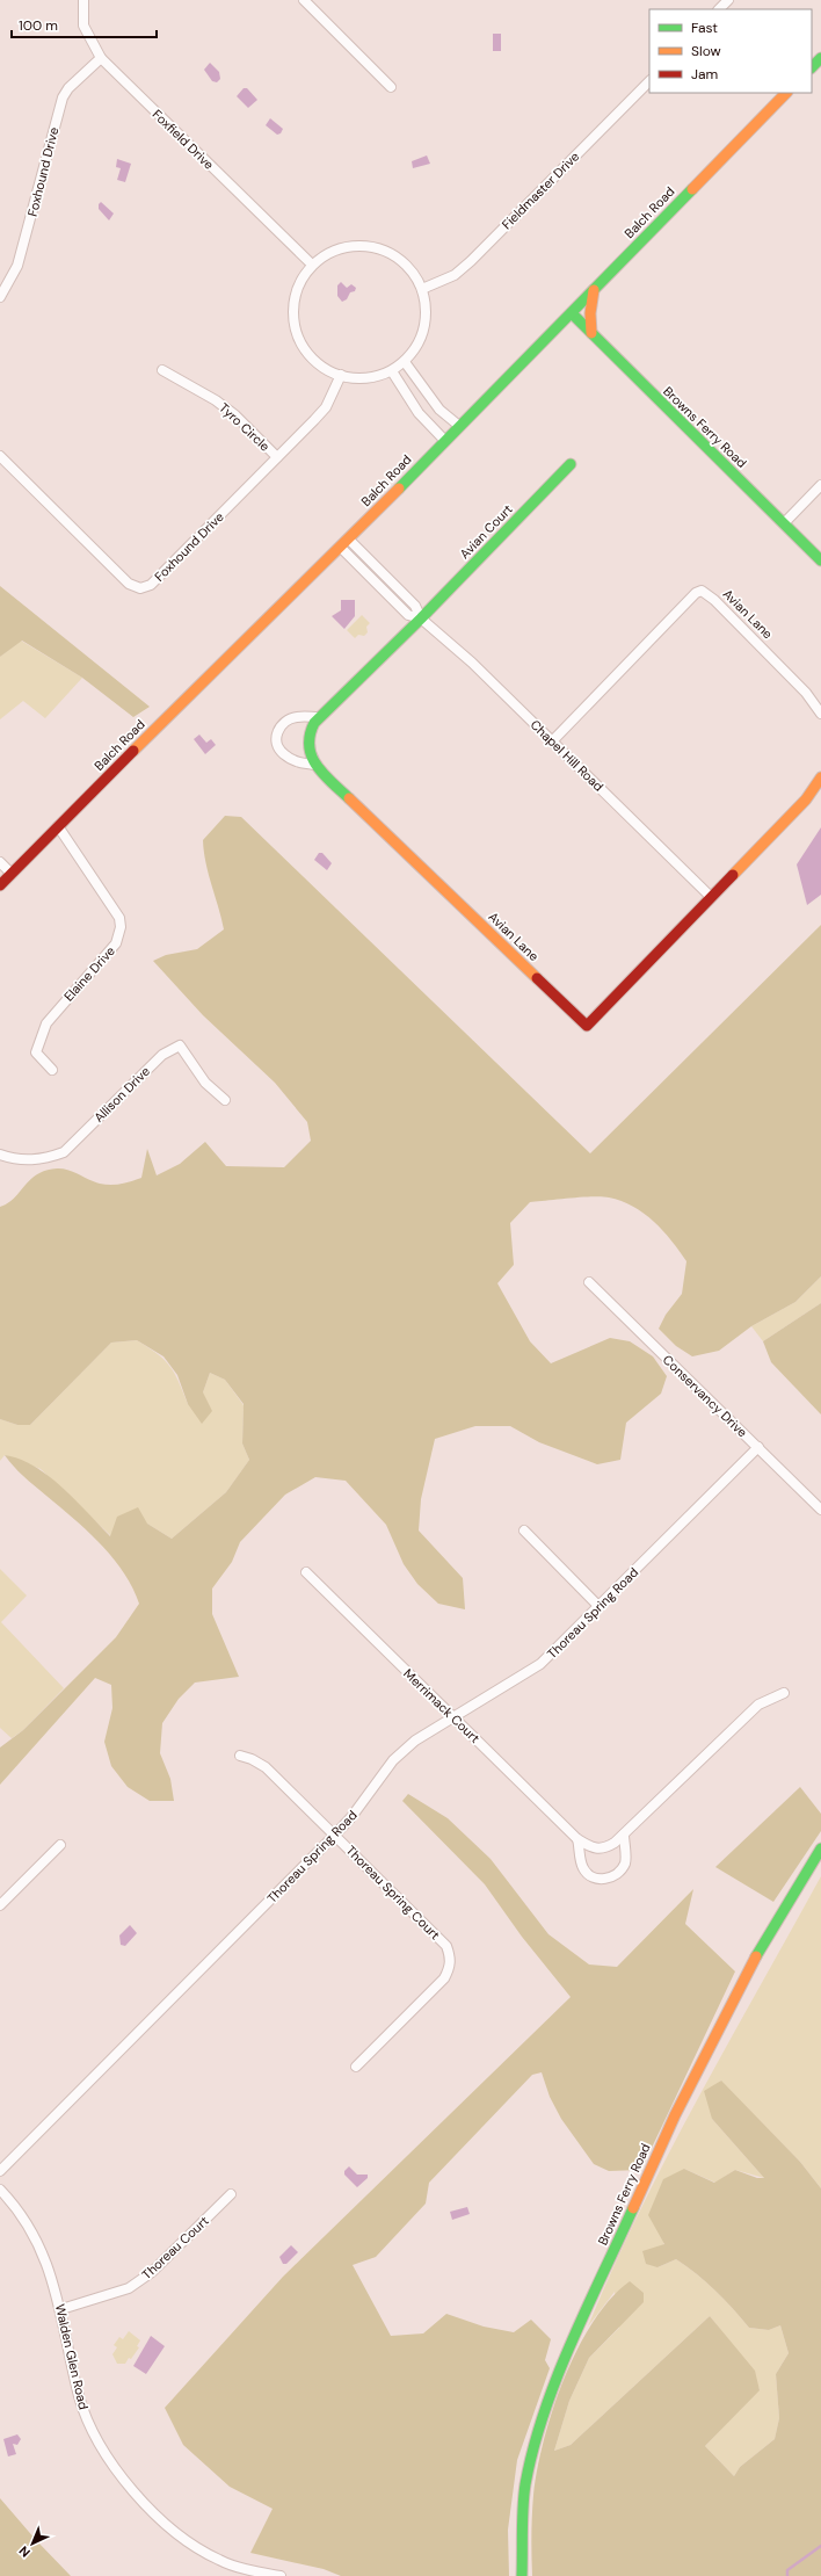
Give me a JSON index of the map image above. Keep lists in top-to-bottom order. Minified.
{"streets":{"street":["Foxfield Drive","Foxhound Drive","Fieldmaster Drive","Balch Road","Tyro Circle","Browns Ferry Road","Avian Court","Avian Lane","Chapel Hill Road","Elaine Drive","Allison Drive","Conservancy Drive","Thoreau Spring Road","Merrimack Court","Thoreau Spring Court","Thoreau Court","Walden Glen Road"]},"crossings":[["Foxfield Drive","Foxhound Drive"],["Foxfield Drive","Fieldmaster Drive"],["Foxhound Drive","Fieldmaster Drive"],["Foxhound Drive","Tyro Circle"],["Balch Road","Browns Ferry Road"],["Balch Road","Chapel Hill Road"],["Balch Road","Elaine Drive"],["Avian Court","Avian Lane"],["Avian Court","Chapel Hill Road"],["Avian Lane","Chapel Hill Road"],["Conservancy Drive","Thoreau Spring Road"],["Thoreau Spring Road","Merrimack Court"],["Thoreau Spring Road","Thoreau Spring Court"],["Thoreau Court","Walden Glen Road"]],"legend":["Fast","Slow","Jam"],"scale_bar":"100 m","north":"bottom left"}
